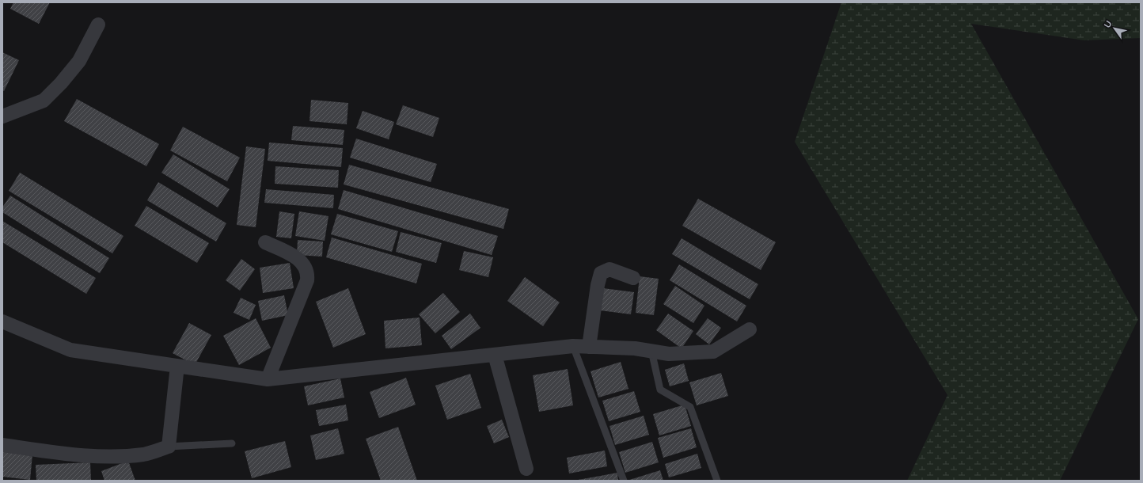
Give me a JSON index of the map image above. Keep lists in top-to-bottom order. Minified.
{"north":"top left"}
